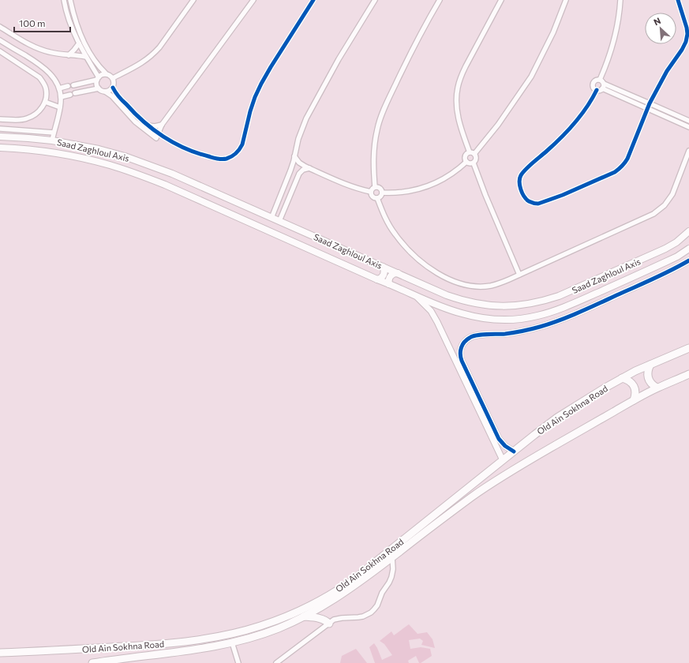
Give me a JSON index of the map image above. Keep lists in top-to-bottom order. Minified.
{"streets":{"main road":["Saad Zaghloul Axis","Old Ain Sokhna Road"]},"scale_bar":"100 m","north":"top left"}
